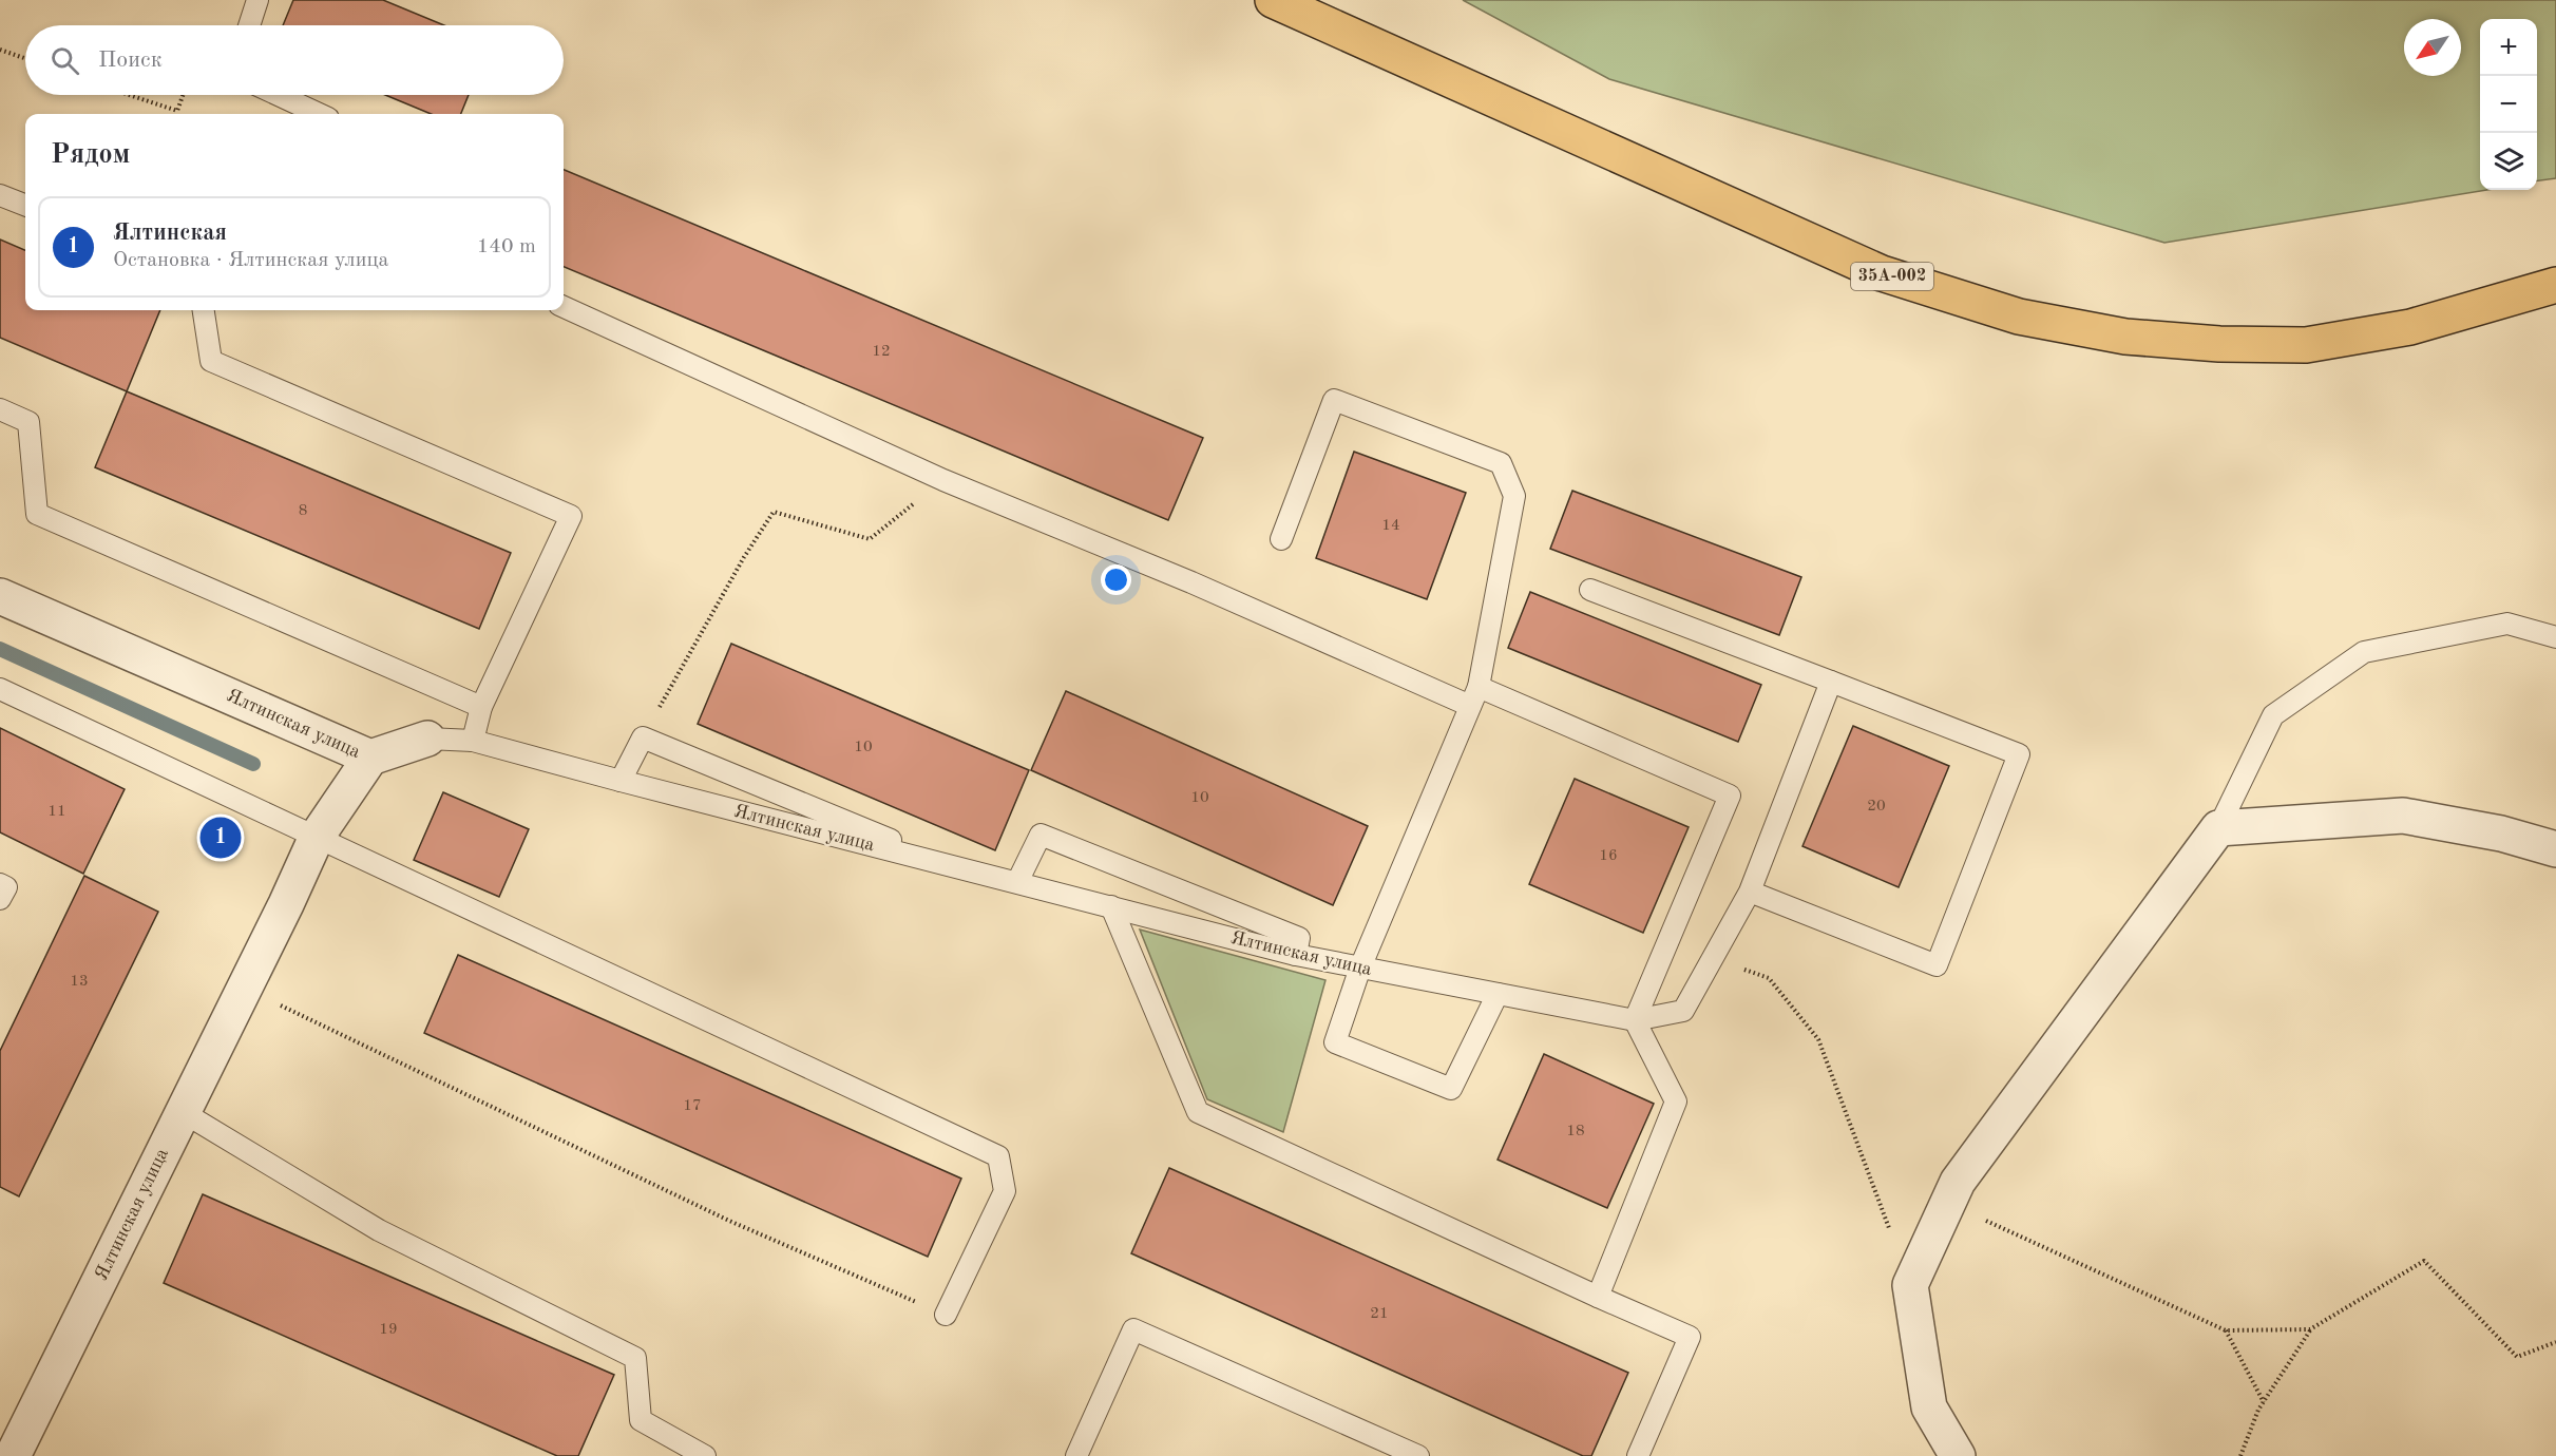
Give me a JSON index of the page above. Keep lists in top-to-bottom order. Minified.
{"streets":{"highway":["35А-002"],"street":["Ялтинская улица"]},"house_numbers":["12","8","14","10","10","20","11","16","13","17","18","21","19"],"north":"bottom left","page":{"map_buttons":["+","−"],"search":"Поиск","heading":"Рядом","list":[{"mark":"1","name":"Ялтинская","note":"Остановка · Ялтинская улица","value":"140 m"}],"pins":"1"}}
